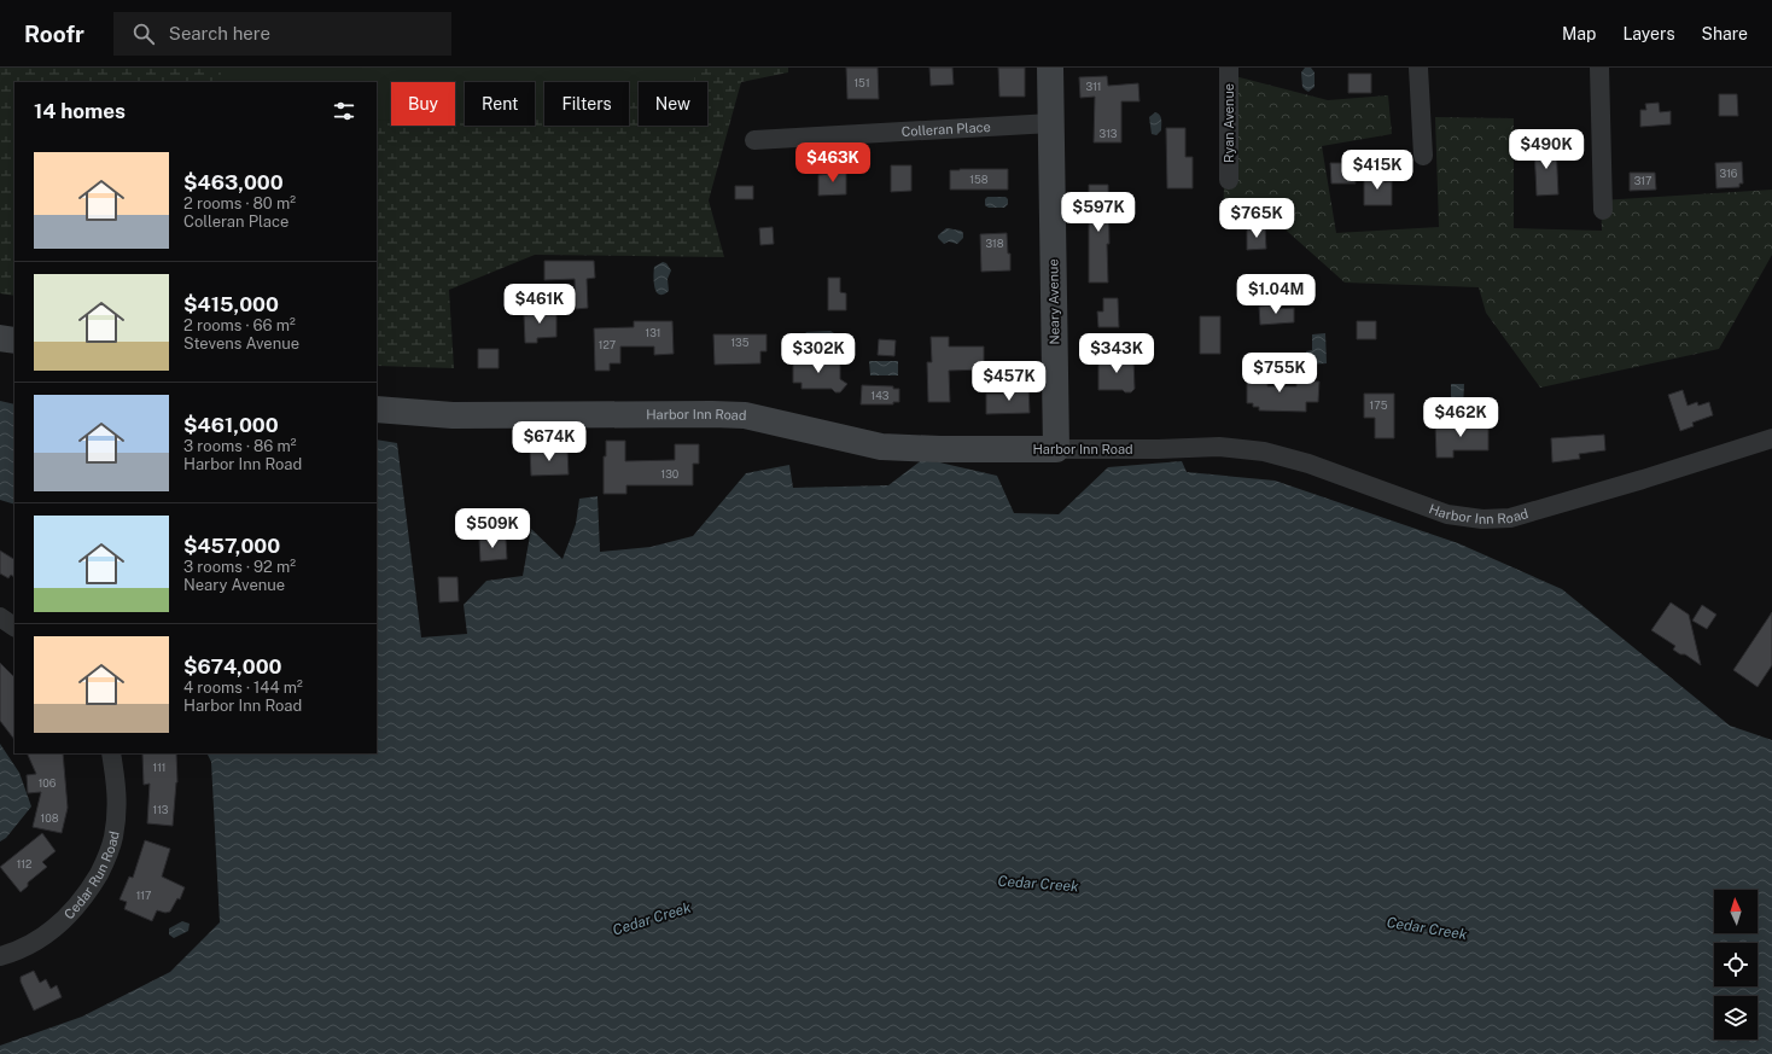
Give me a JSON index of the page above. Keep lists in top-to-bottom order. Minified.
{"streets":{"main road":["Neary Avenue","Harbor Inn Road"],"street":["Ryan Avenue","Colleran Place","Cedar Run Road"]},"crossings":[["Colleran Place","Neary Avenue"],["Neary Avenue","Harbor Inn Road"]],"water":["Cedar Creek"],"house_numbers":["151","311","313","316","158","317","318","131","135","127","143","175","130","111","106","113","108","112","117"],"north":"top","page":{"header":"Roofr","search":"Search here","nav":["Map","Layers","Share"],"chip":["Buy","Rent","Filters","New"],"heading":"14 homes","price":["$490K","$463K","$415K","$597K","$765K","$1.04M","$461K","$302K","$343K","$755K","$457K","$462K","$674K","$509K"],"list":[{"name":"$463,000","note":"2 rooms · 80 m² · Colleran Place"},{"name":"$415,000","note":"2 rooms · 66 m² · Stevens Avenue"},{"name":"$461,000","note":"3 rooms · 86 m² · Harbor Inn Road"},{"name":"$457,000","note":"3 rooms · 92 m² · Neary Avenue"},{"name":"$674,000","note":"4 rooms · 144 m² · Harbor Inn Road"}]}}
